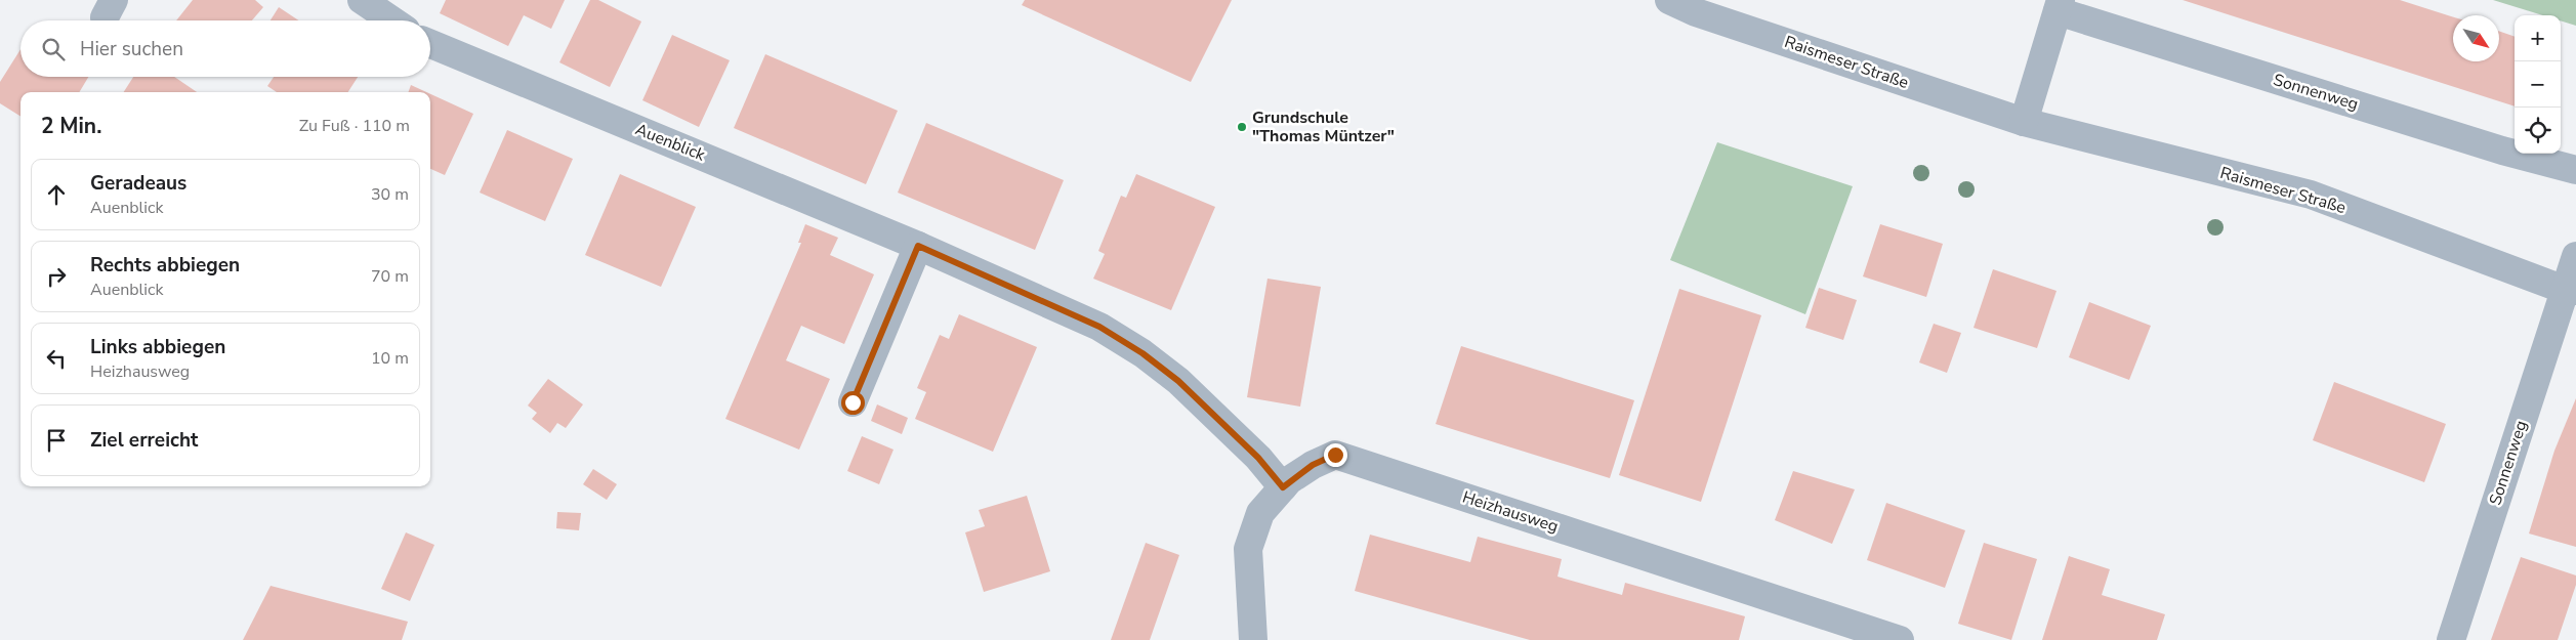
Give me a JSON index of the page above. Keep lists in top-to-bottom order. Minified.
{"streets":{"street":["Raismeser Straße","Sonnenweg","Auenblick","Heizhausweg"]},"crossings":[["Raismeser Straße","Sonnenweg"],["Auenblick","Heizhausweg"]],"places":["Grundschule \"Thomas Müntzer\""],"north":"bottom right","page":{"map_buttons":["+","−"],"search":"Hier suchen","heading":["2 Min.","Zu Fuß · 110 m"],"list":[["Geradeaus","Auenblick","30 m"],["Rechts abbiegen","Auenblick","70 m"],["Links abbiegen","Heizhausweg","10 m"],"Ziel erreicht"]}}
